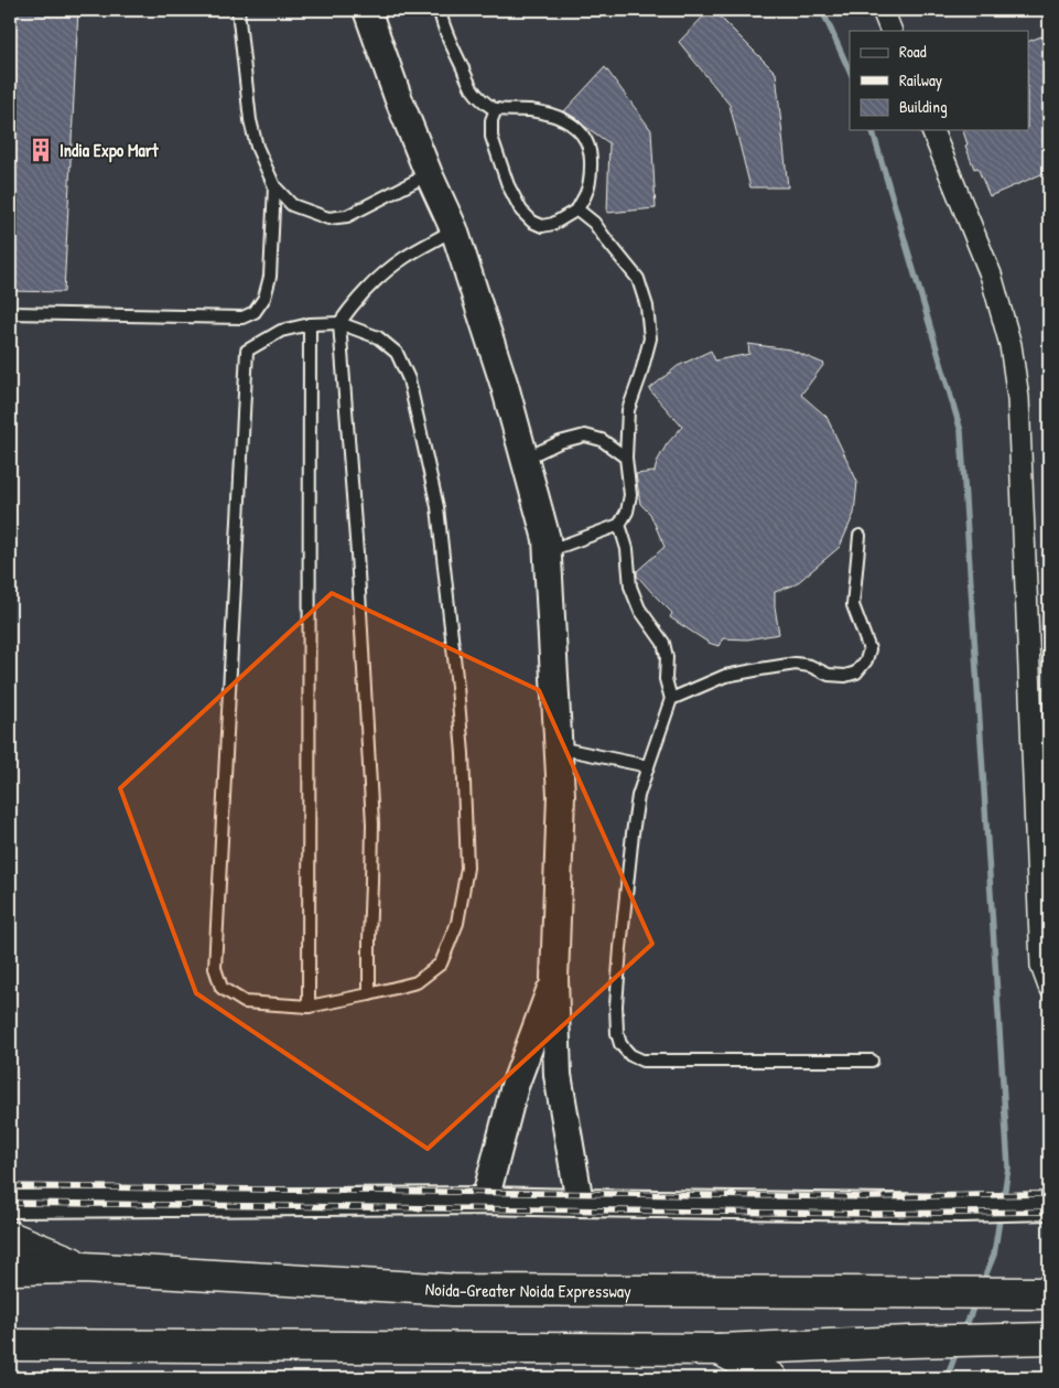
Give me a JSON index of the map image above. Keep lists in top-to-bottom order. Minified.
{"streets":{"highway":["Noida-Greater Noida Expressway"]},"places":{"building":["India Expo Mart"]},"legend":["Road","Railway","Building"]}
